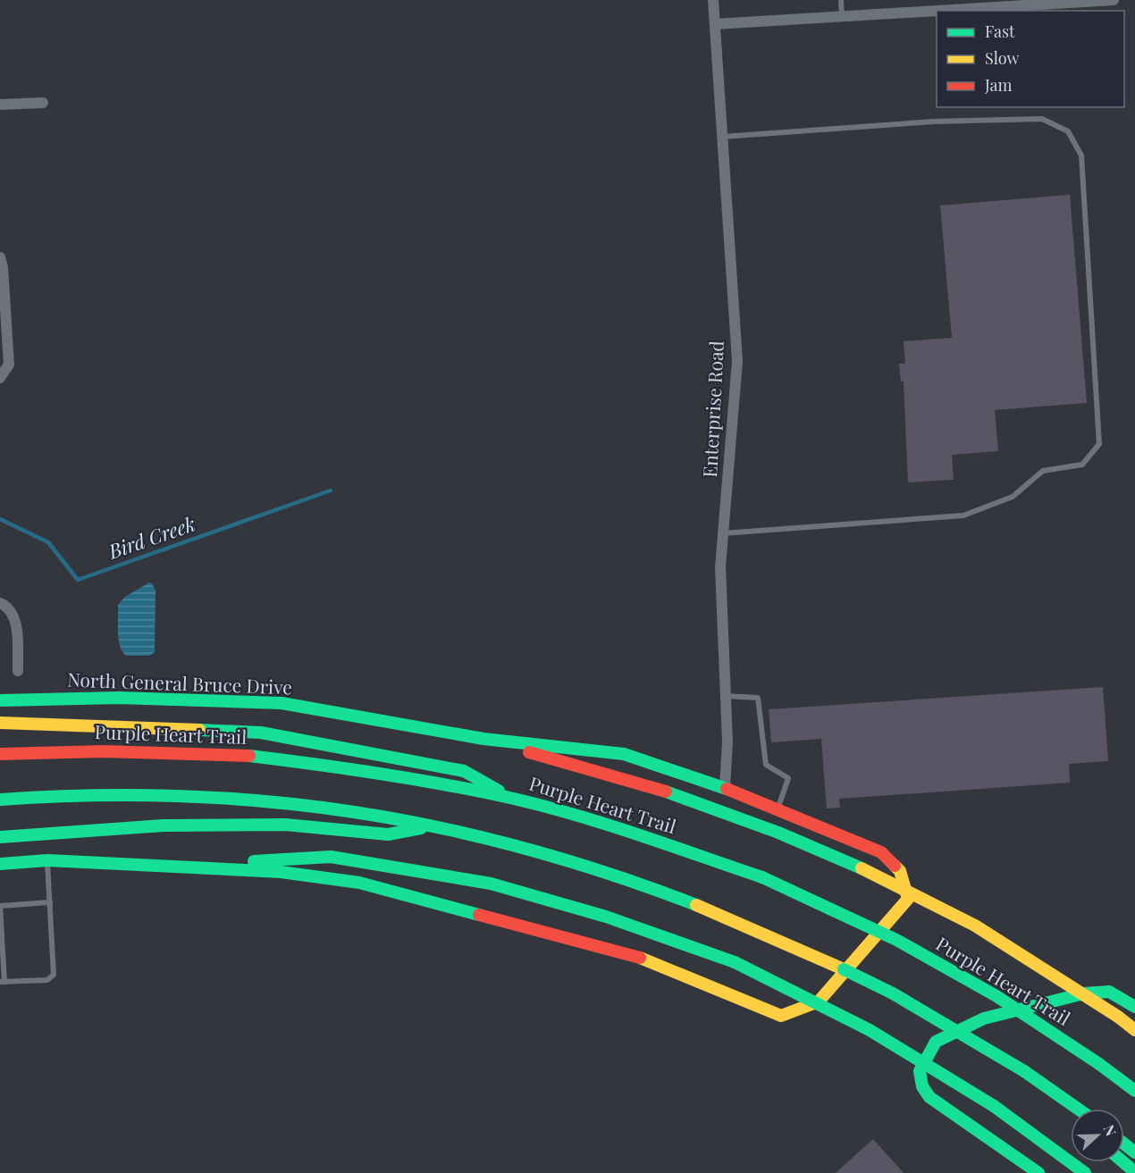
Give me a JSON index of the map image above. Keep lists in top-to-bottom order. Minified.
{"streets":{"main road":["North General Bruce Drive","Purple Heart Trail"],"street":["Enterprise Road"]},"water":["Bird Creek"],"legend":["Fast","Slow","Jam"],"north":"right"}
